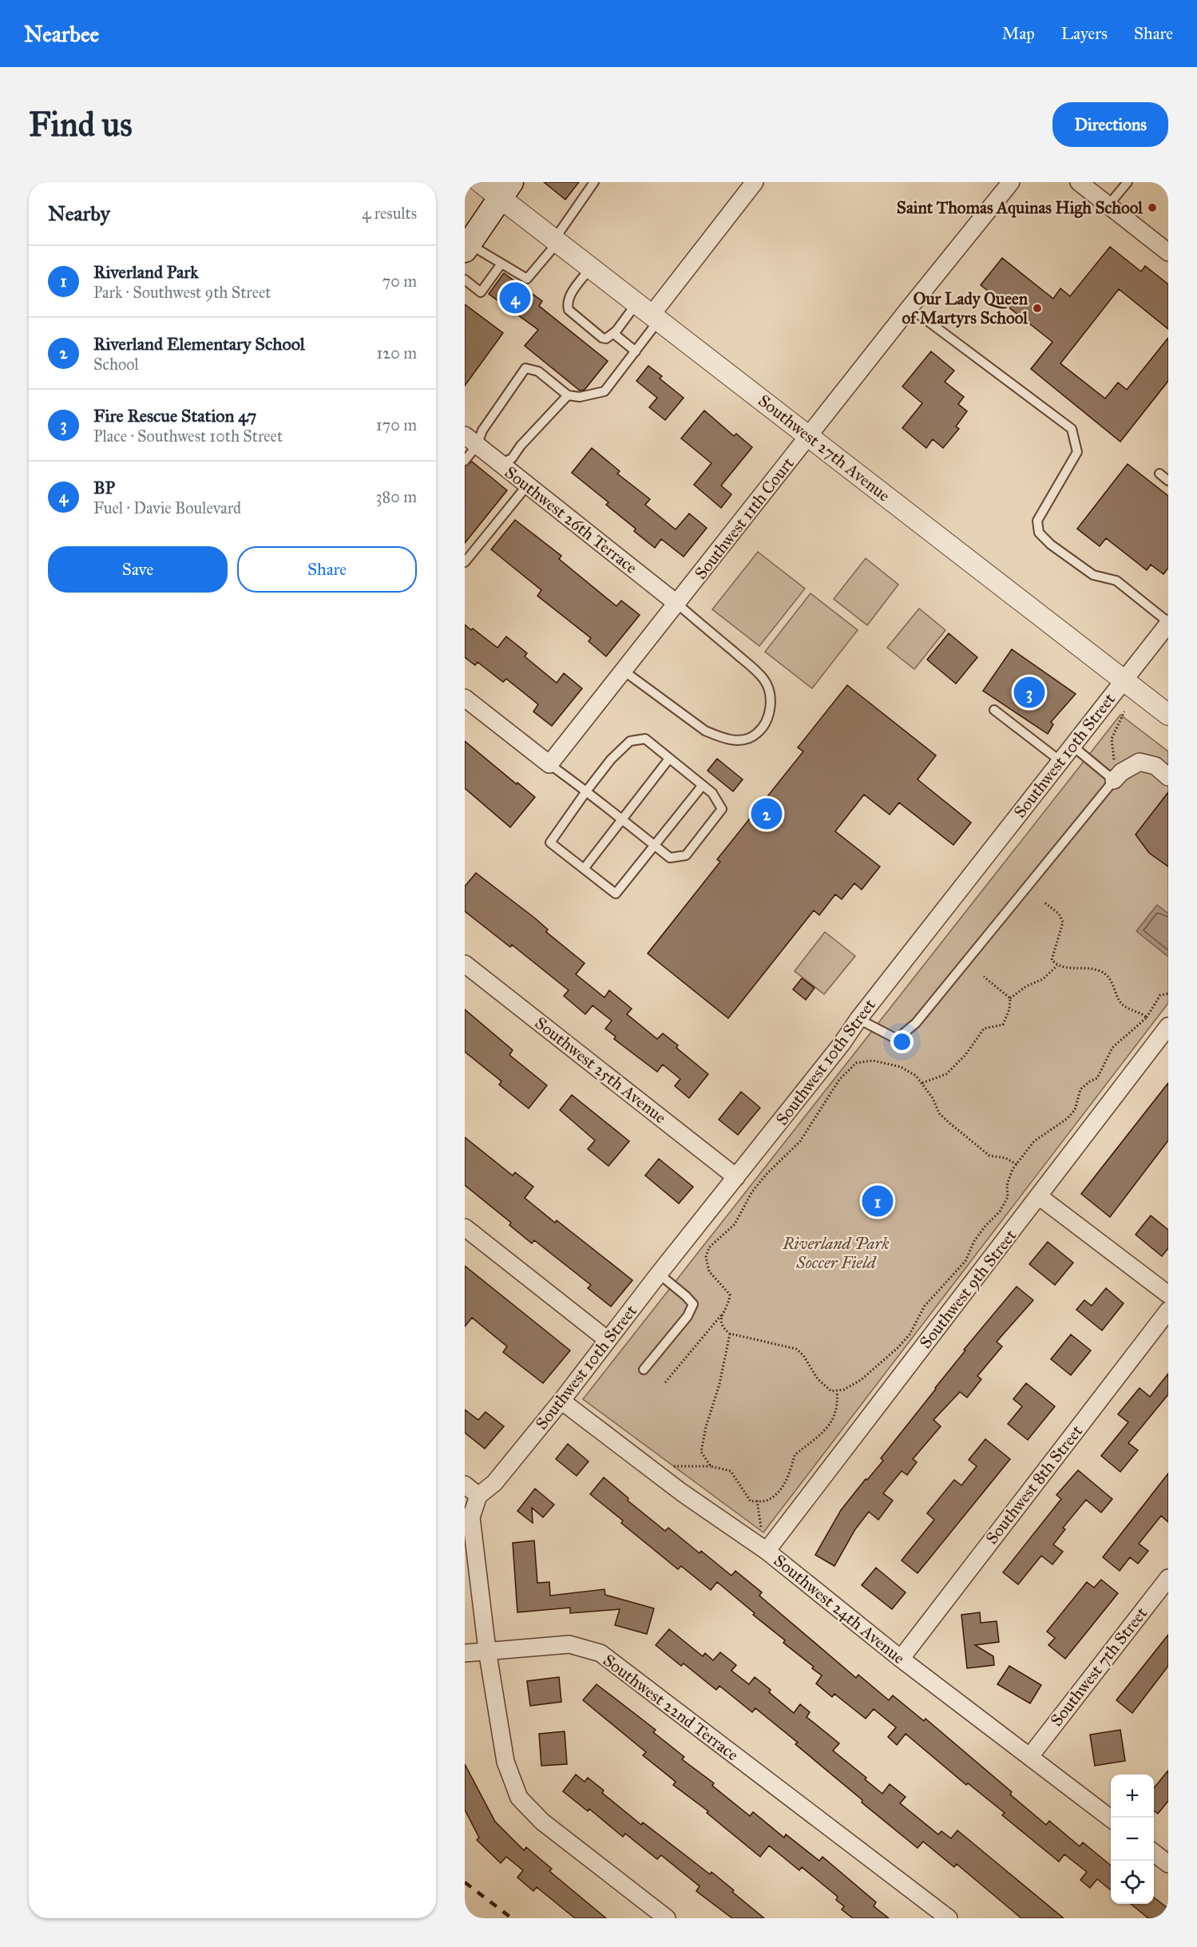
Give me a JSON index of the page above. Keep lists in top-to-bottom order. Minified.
{"streets":{"street":["Southwest 27th Avenue","Southwest 11th Court","Southwest 26th Terrace","Southwest 10th Street","Southwest 25th Avenue","Southwest 9th Street","Southwest 8th Street","Southwest 24th Avenue","Southwest 7th Street","Southwest 22nd Terrace"]},"crossings":[["Southwest 27th Avenue","Southwest 11th Court"],["Southwest 27th Avenue","Southwest 10th Street"],["Southwest 11th Court","Southwest 26th Terrace"],["Southwest 10th Street","Southwest 25th Avenue"],["Southwest 10th Street","Southwest 24th Avenue"],["Southwest 9th Street","Southwest 24th Avenue"],["Southwest 8th Street","Southwest 24th Avenue"],["Southwest 24th Avenue","Southwest 7th Street"]],"parks":["Riverland Park Soccer Field"],"places":["Saint Thomas Aquinas High School","Our Lady Queen of Martyrs School"],"page":{"header":"Nearbee","nav":["Map","Layers","Share"],"buttons":["Directions",["Save","Share"]],"title":"Find us","heading":["Nearby","4 results"],"list":[{"mark":"1","name":"Riverland Park","note":"Park · Southwest 9th Street","value":"70 m"},{"mark":"2","name":"Riverland Elementary School","note":"School","value":"120 m"},{"mark":"3","name":"Fire Rescue Station 47","note":"Place · Southwest 10th Street","value":"170 m"},{"mark":"4","name":"BP","note":"Fuel · Davie Boulevard","value":"380 m"}],"pins":["4","3","2","1"],"map_buttons":["+","−"]}}
